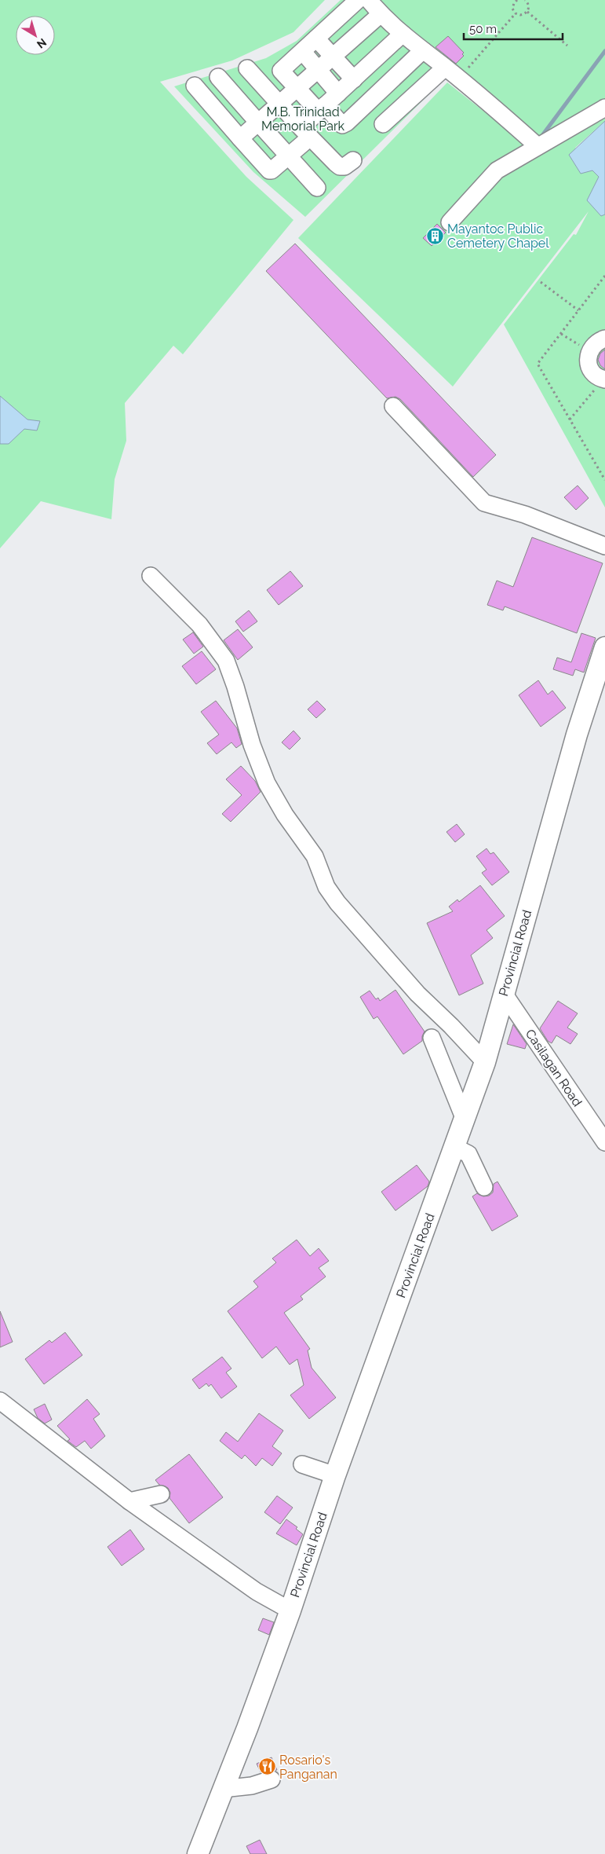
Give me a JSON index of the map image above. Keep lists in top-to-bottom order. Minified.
{"streets":{"main road":["Provincial Road"],"street":["Casilagan Road"]},"crossings":[["Provincial Road","Casilagan Road"]],"parks":["M.B. Trinidad Memorial Park"],"places":{"building":["Mayantoc Public Cemetery Chapel"],"restaurant":["Rosario's Panganan"]},"scale_bar":"50 m","north":"bottom right"}
